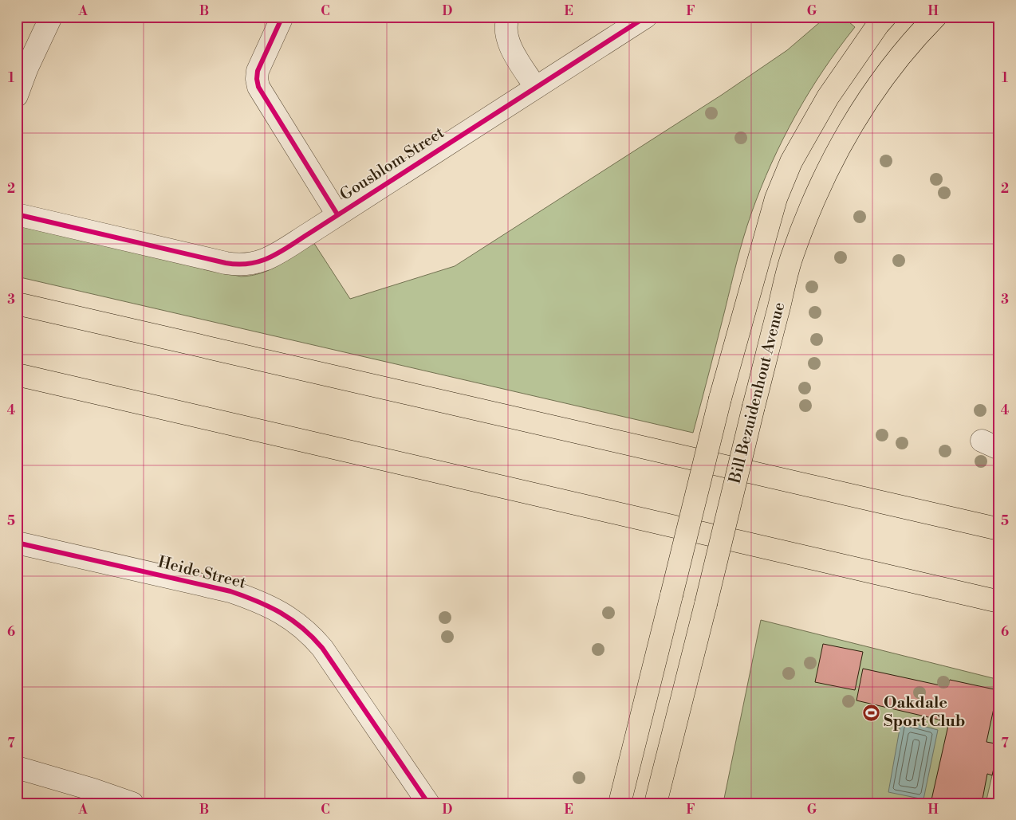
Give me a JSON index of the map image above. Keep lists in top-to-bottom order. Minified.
{"streets":{"main road":["Bill Bezuidenhout Avenue"],"street":["Gousblom Street","Heide Street"]},"places":{"sports":["Oakdale Sport Club"]},"grid":{"columns":["A","B","C","D","E","F","G","H"],"rows":["1","2","3","4","5","6","7"]}}
